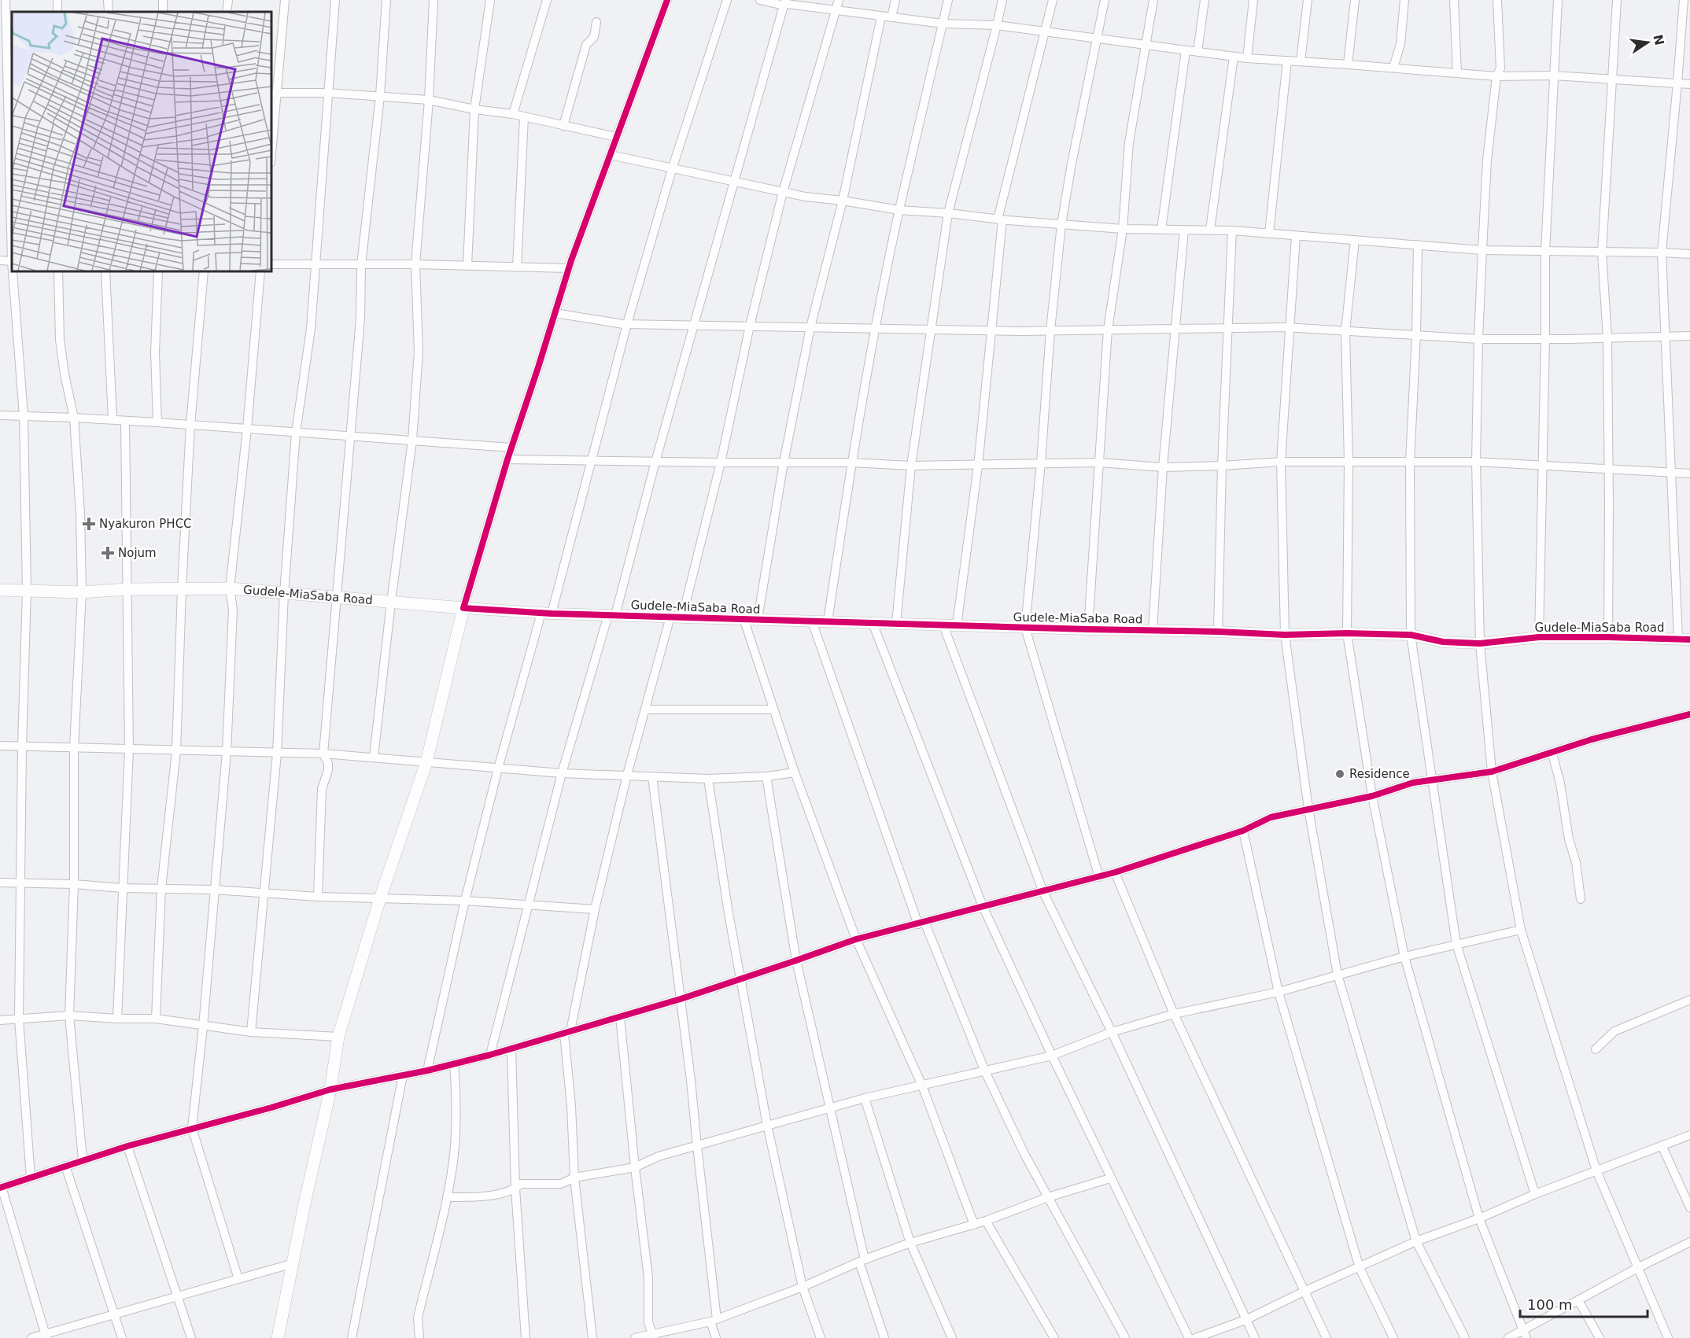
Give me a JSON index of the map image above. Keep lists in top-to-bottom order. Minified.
{"streets":{"main road":["Gudele-MiaSaba Road"]},"places":{"health":["Nyakuron PHCC","Nojum"],"other":["Residence"]},"scale_bar":"100 m","north":"right"}
